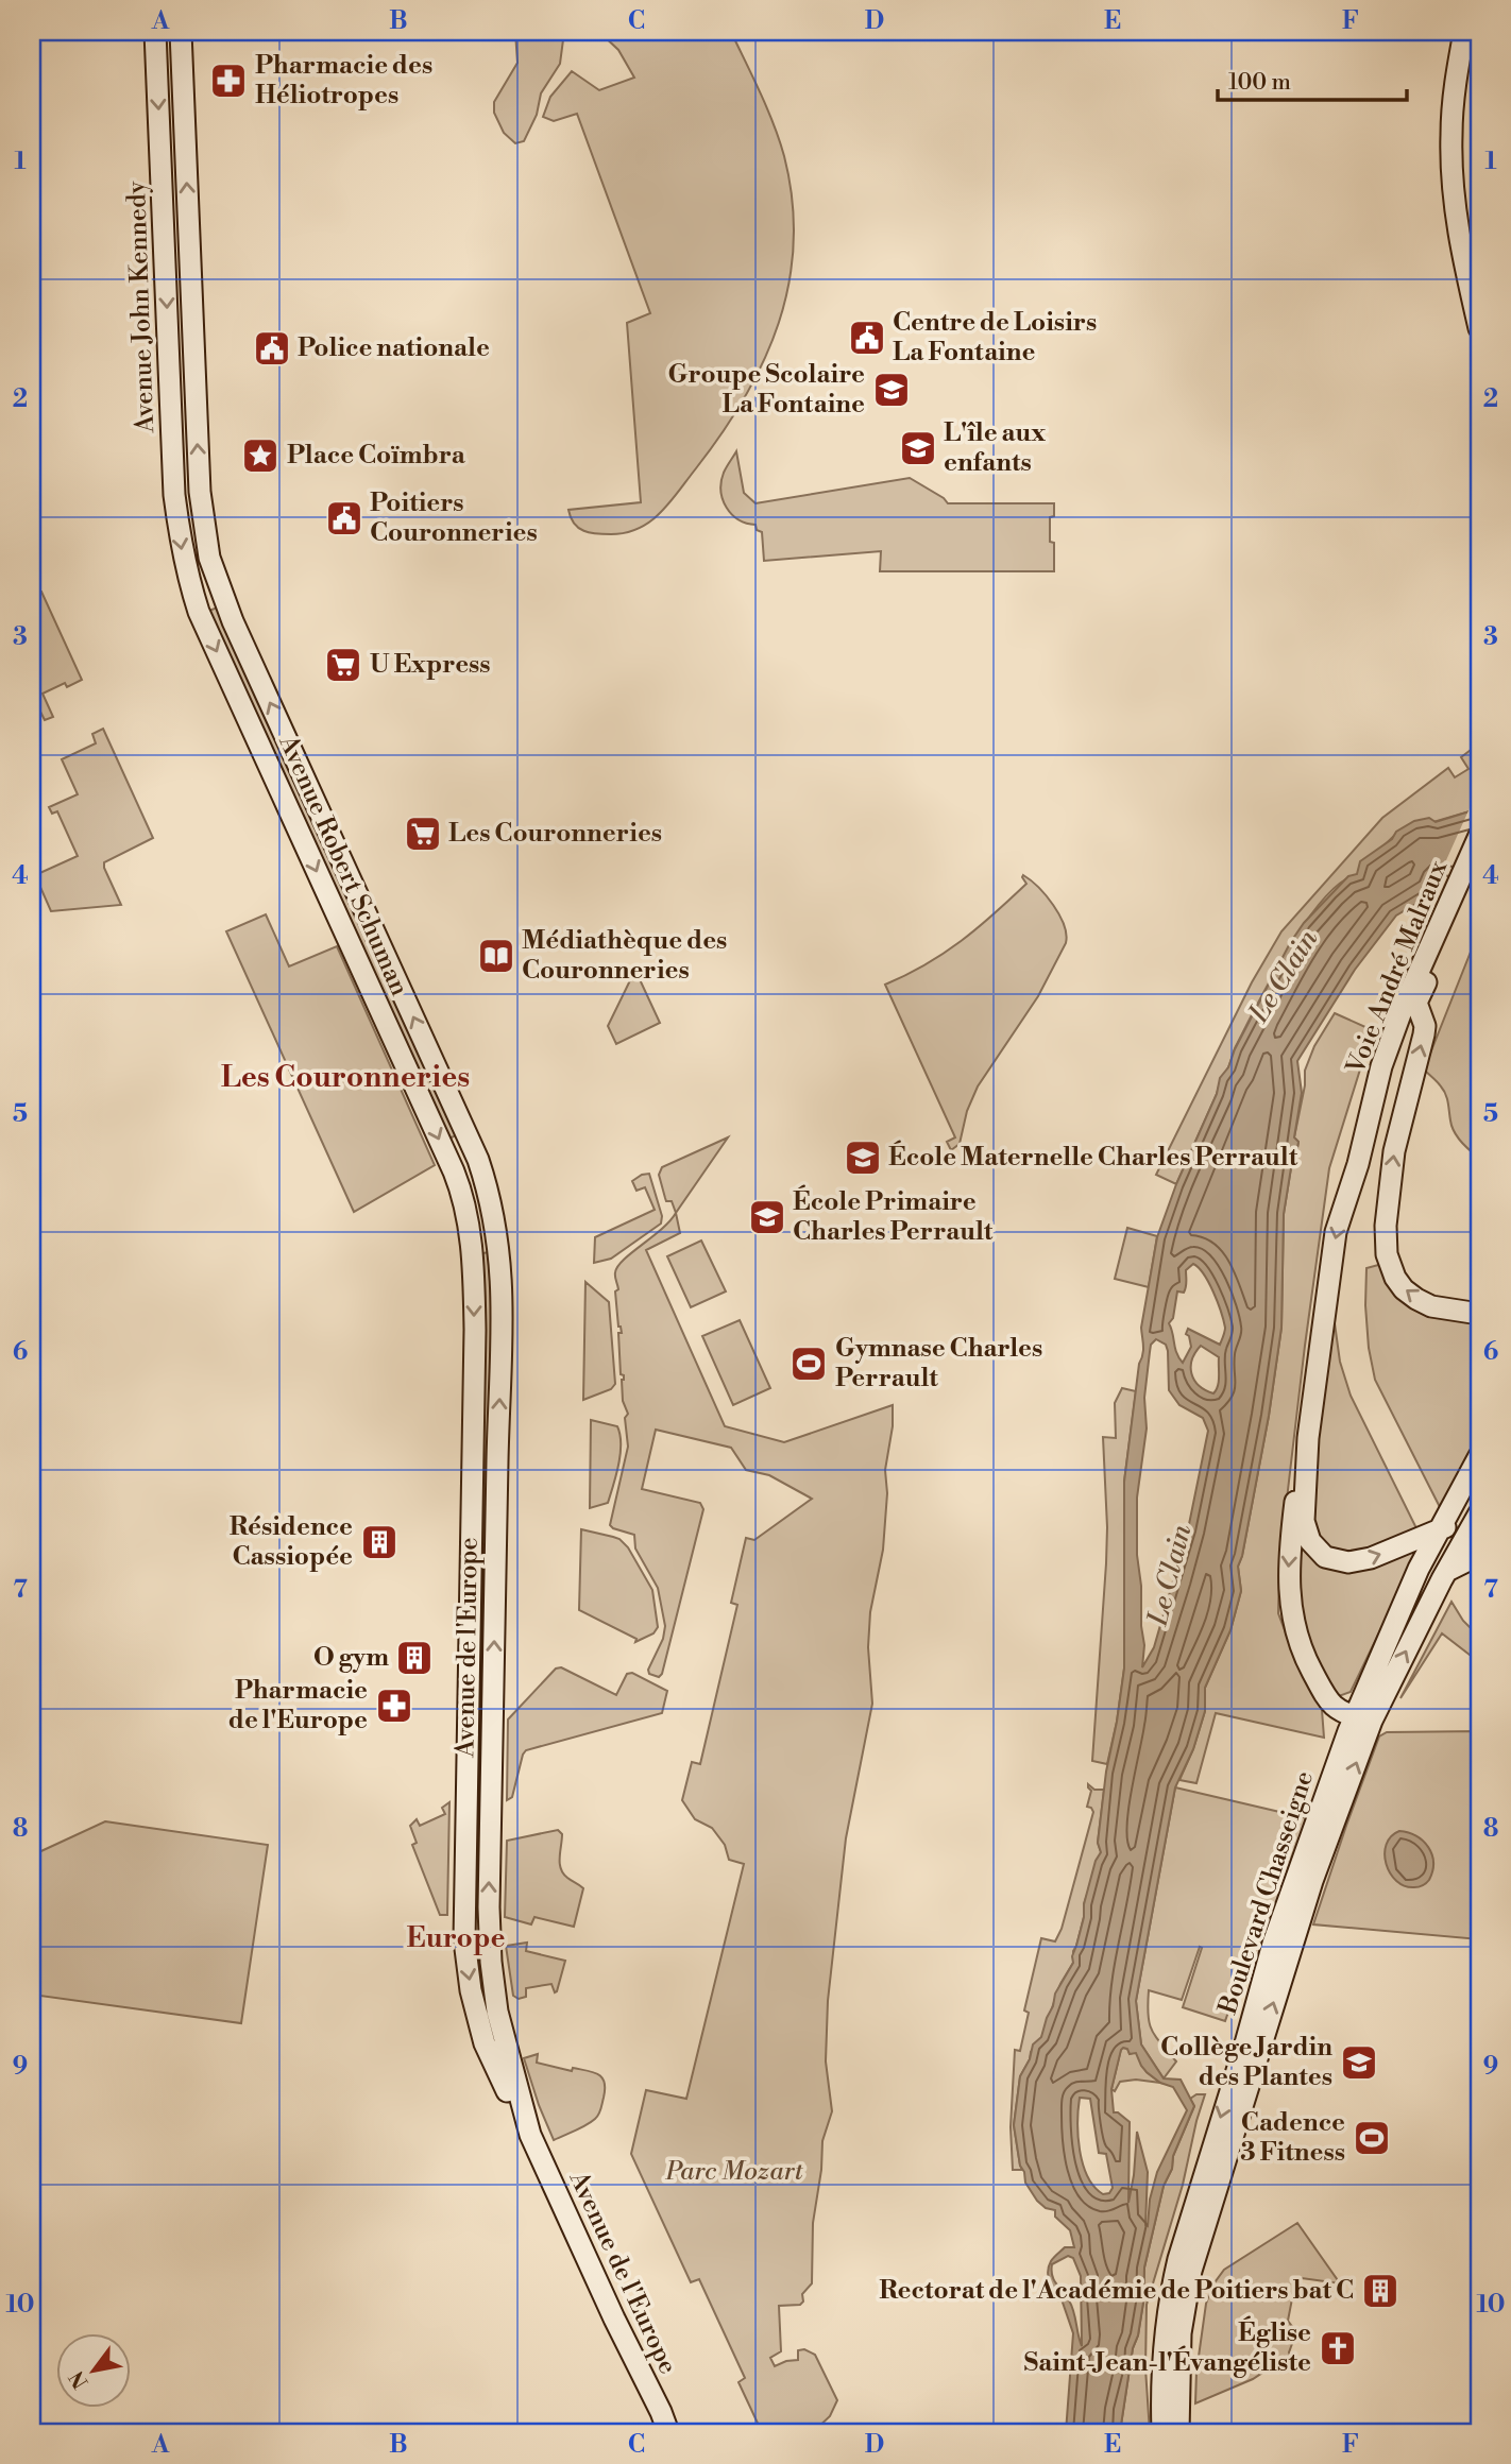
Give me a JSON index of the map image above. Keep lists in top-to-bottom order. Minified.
{"streets":{"main road":["Avenue John Kennedy","Avenue Robert Schuman","Voie André Malraux","Avenue de l'Europe","Boulevard Chasseigne"]},"crossings":[["Avenue John Kennedy","Avenue Robert Schuman"],["Avenue Robert Schuman","Avenue de l'Europe"]],"districts":["Les Couronneries","Europe"],"water":["Le Clain"],"parks":["Parc Mozart"],"places":{"pharmacy":["Pharmacie des Héliotropes","Pharmacie de l'Europe"],"public building":["Centre de Loisirs La Fontaine","Police nationale","Poitiers Couronneries"],"school or university":["Groupe Scolaire La Fontaine","L'île aux enfants","École Maternelle Charles Perrault","École Primaire Charles Perrault","Collège Jardin des Plantes"],"place":["Place Coïmbra"],"supermarket":["U Express","Les Couronneries"],"library":["Médiathèque des Couronneries"],"sports":["Gymnase Charles Perrault","Cadence 3 Fitness"],"building":["Résidence Cassiopée","O gym","Rectorat de l'Académie de Poitiers bat C"],"church":["Église Saint-Jean-l'Évangéliste"]},"scale_bar":"100 m","north":"bottom left","grid":{"columns":["A","B","C","D","E","F"],"rows":["1","2","3","4","5","6","7","8","9","10"]}}
